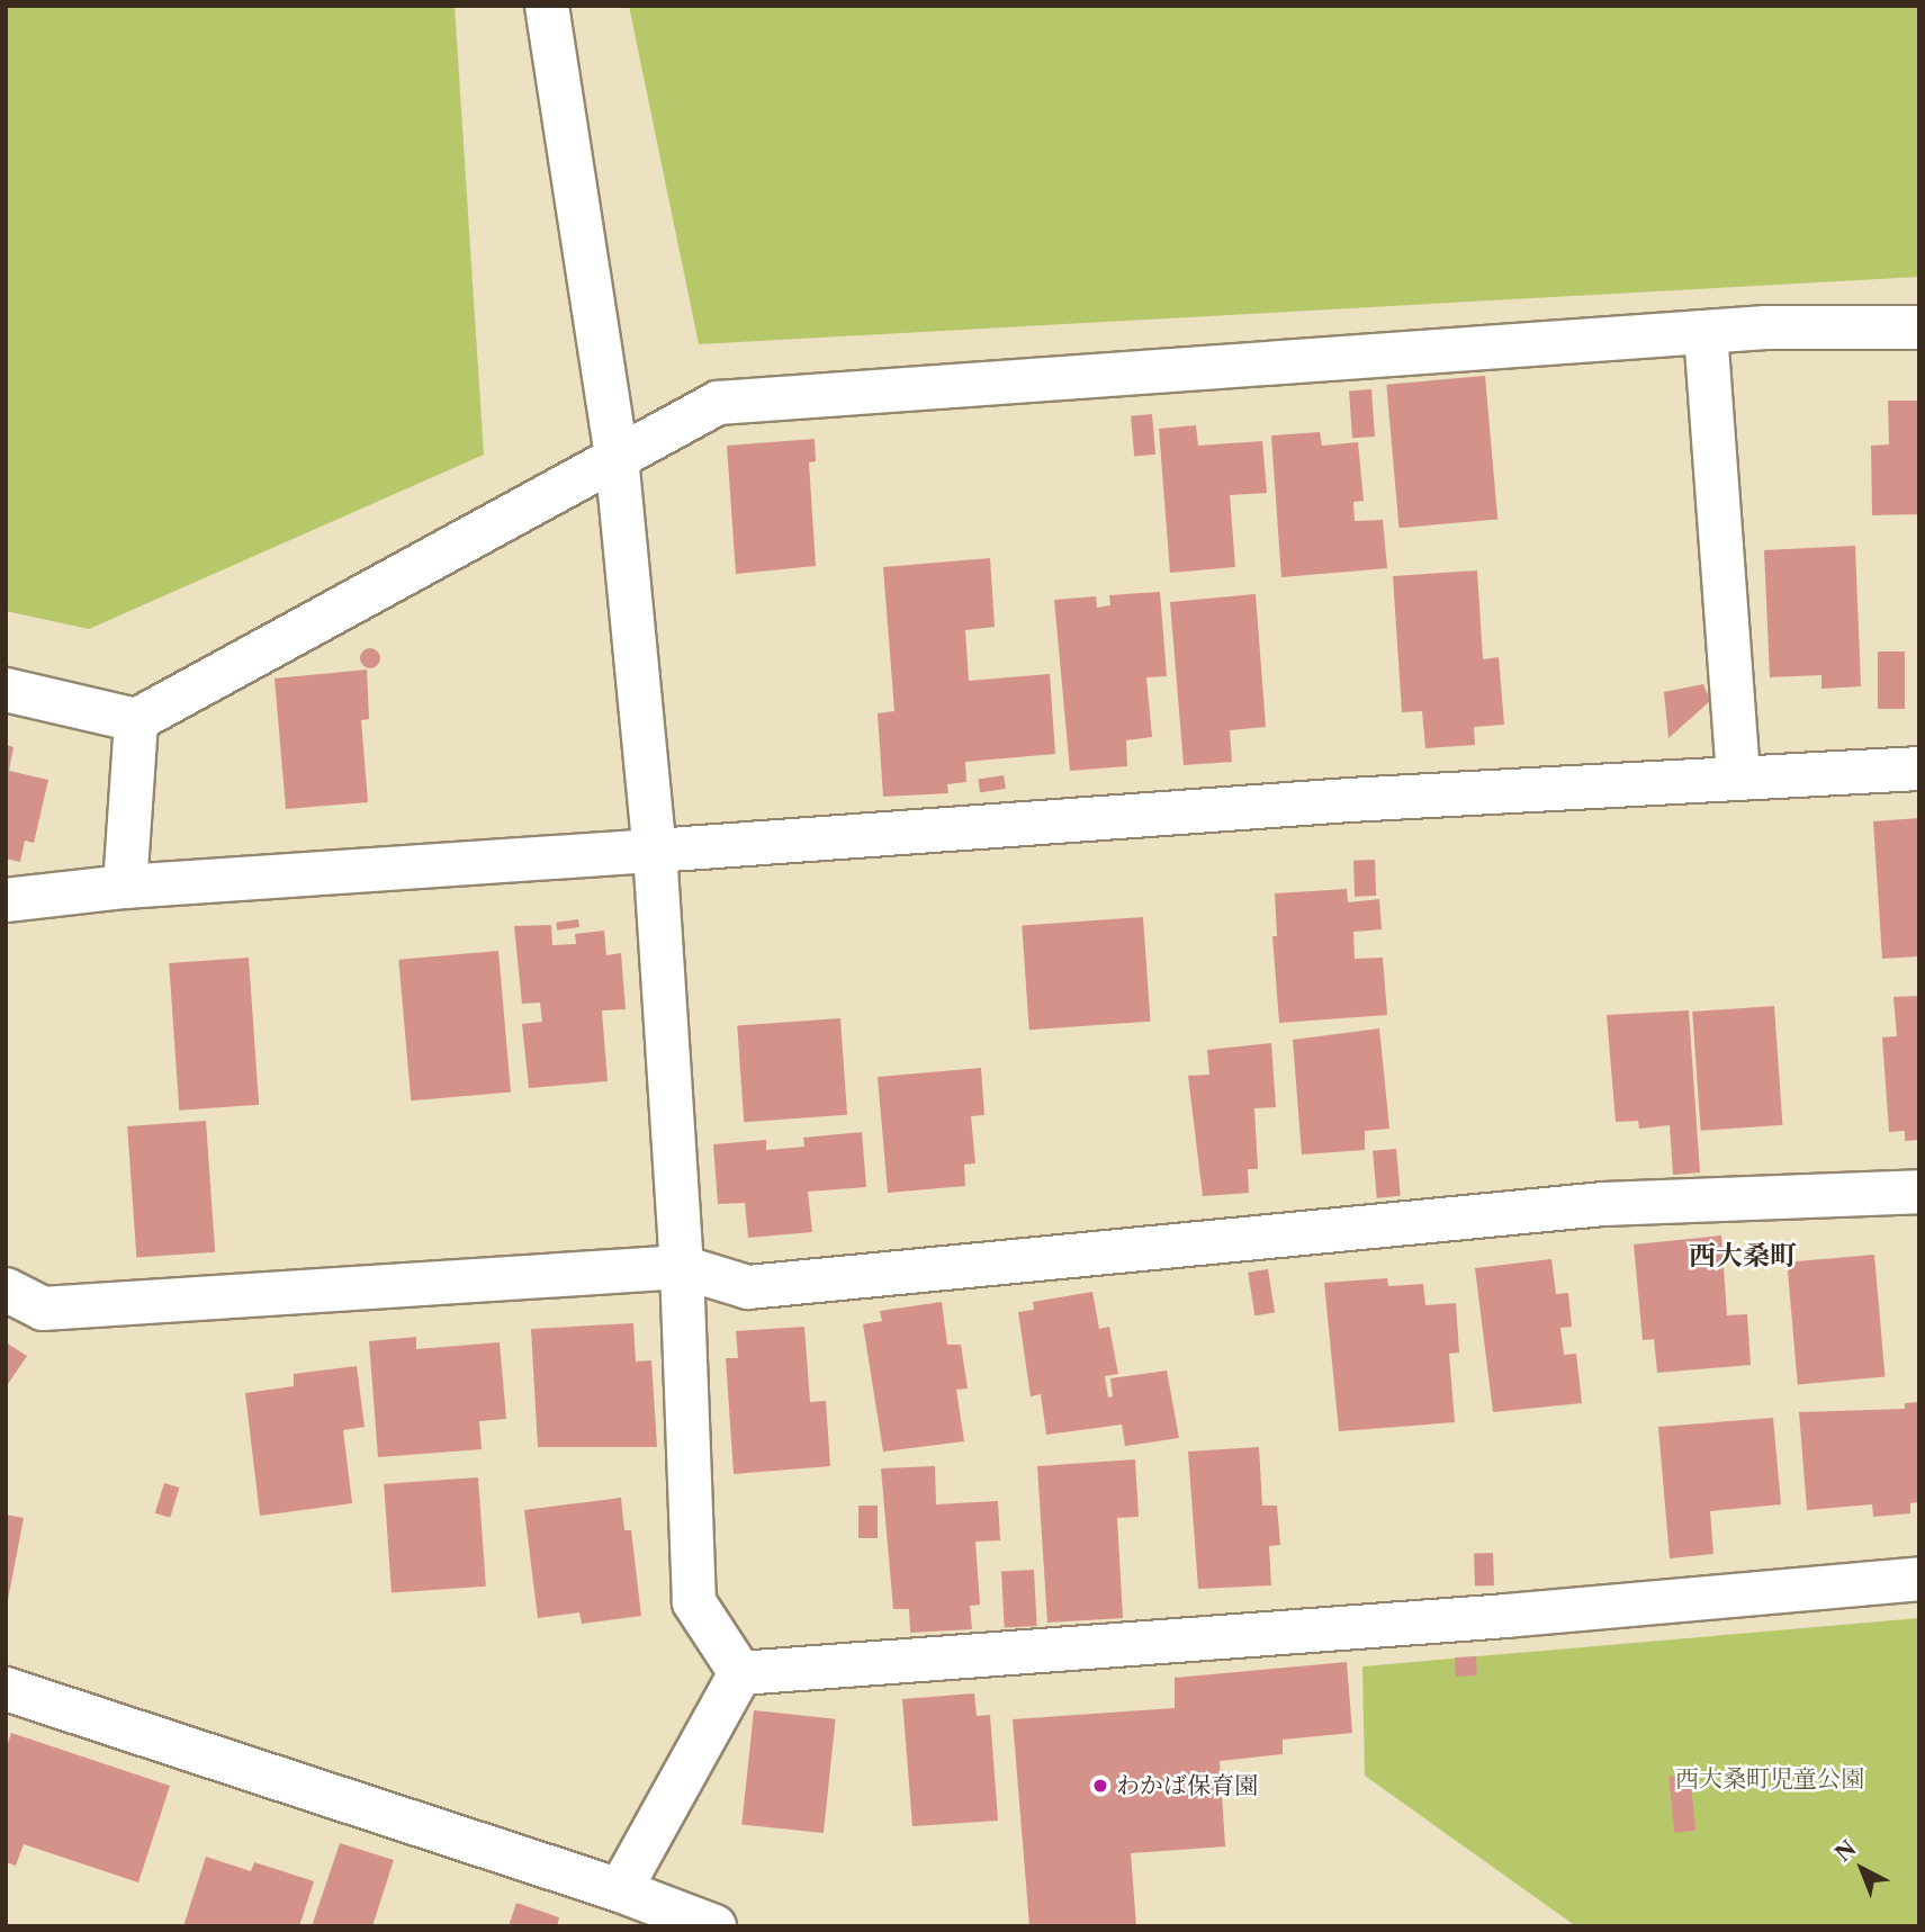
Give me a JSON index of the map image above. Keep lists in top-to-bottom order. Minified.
{"districts":["西大桑町"],"parks":["西大桑町児童公園"],"places":["わかば保育園"],"north":"top left"}
